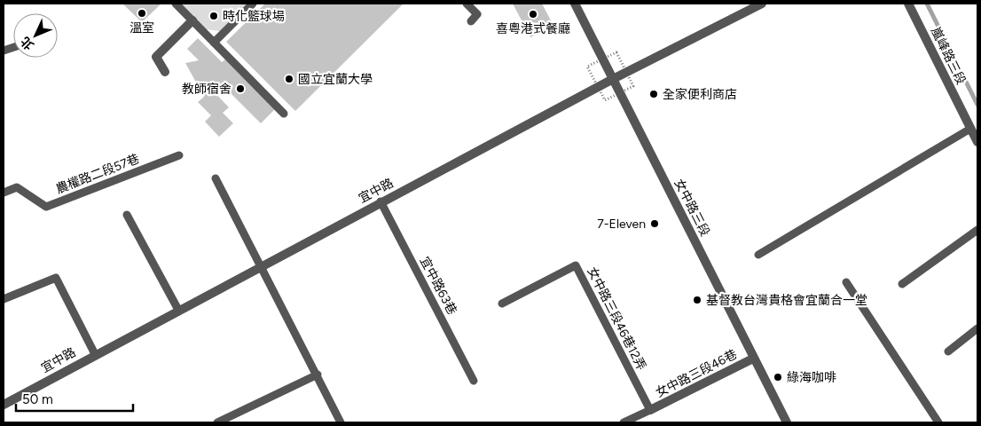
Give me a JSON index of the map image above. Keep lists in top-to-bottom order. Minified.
{"streets":{"street":["嵐峰路三段","宜中路","女中路三段","女中路三段46巷"],"lane":["農權路二段57巷","宜中路63巷","女中路三段46巷12弄"]},"crossings":[["宜中路","女中路三段"],["宜中路","宜中路63巷"],["女中路三段","女中路三段46巷"],["女中路三段46巷12弄","女中路三段46巷"]],"places":["溫室","喜粵港式餐廳","時化籃球場","國立宜蘭大學","教師宿舍","全家便利商店","7-Eleven","基督教台灣貴格會宜蘭合一堂","綠海咖啡"],"scale_bar":"50 m","north":"bottom left"}
